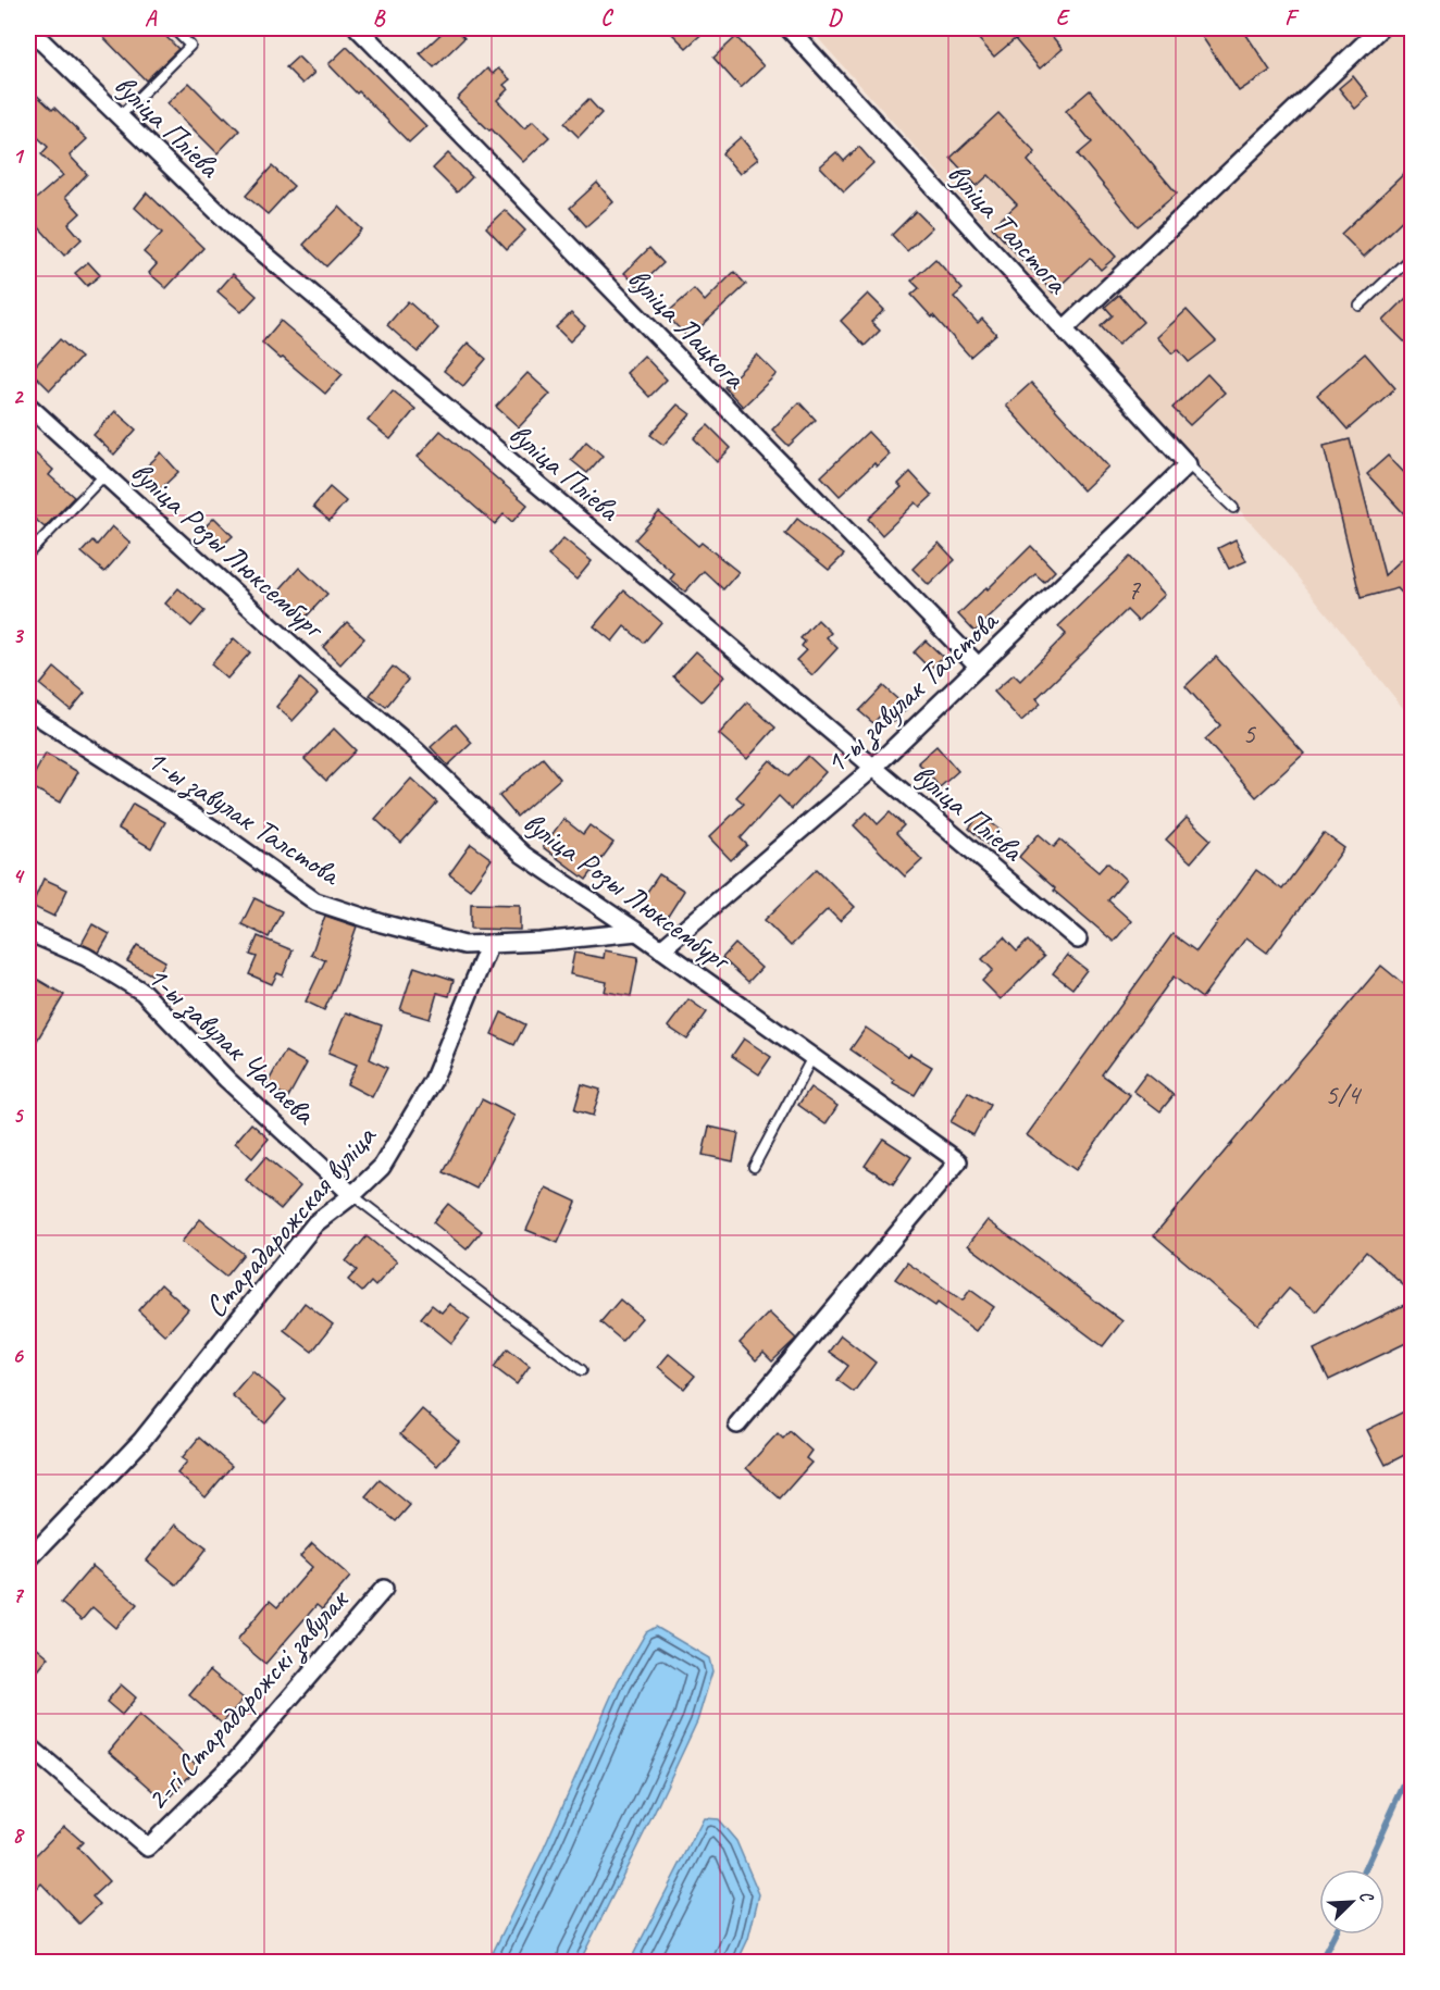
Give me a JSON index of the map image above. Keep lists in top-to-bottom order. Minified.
{"streets":{"street":["вуліца Пліева","вуліца Талстога","вуліца Лацкога","вуліца Розы Люксембург","1-ы завулак Талстова","1-ы завулак Чапаева","Старадарожская вуліца","2-гі Старадарожскі завулак"]},"crossings":[["вуліца Пліева","1-ы завулак Талстова"],["вуліца Талстога","1-ы завулак Талстова"],["вуліца Лацкога","1-ы завулак Талстова"],["вуліца Розы Люксембург","1-ы завулак Талстова"],["1-ы завулак Талстова","Старадарожская вуліца"],["1-ы завулак Чапаева","Старадарожская вуліца"]],"house_numbers":["7","5","5/4"],"north":"top right","grid":{"columns":["A","B","C","D","E","F"],"rows":["1","2","3","4","5","6","7","8"]}}
